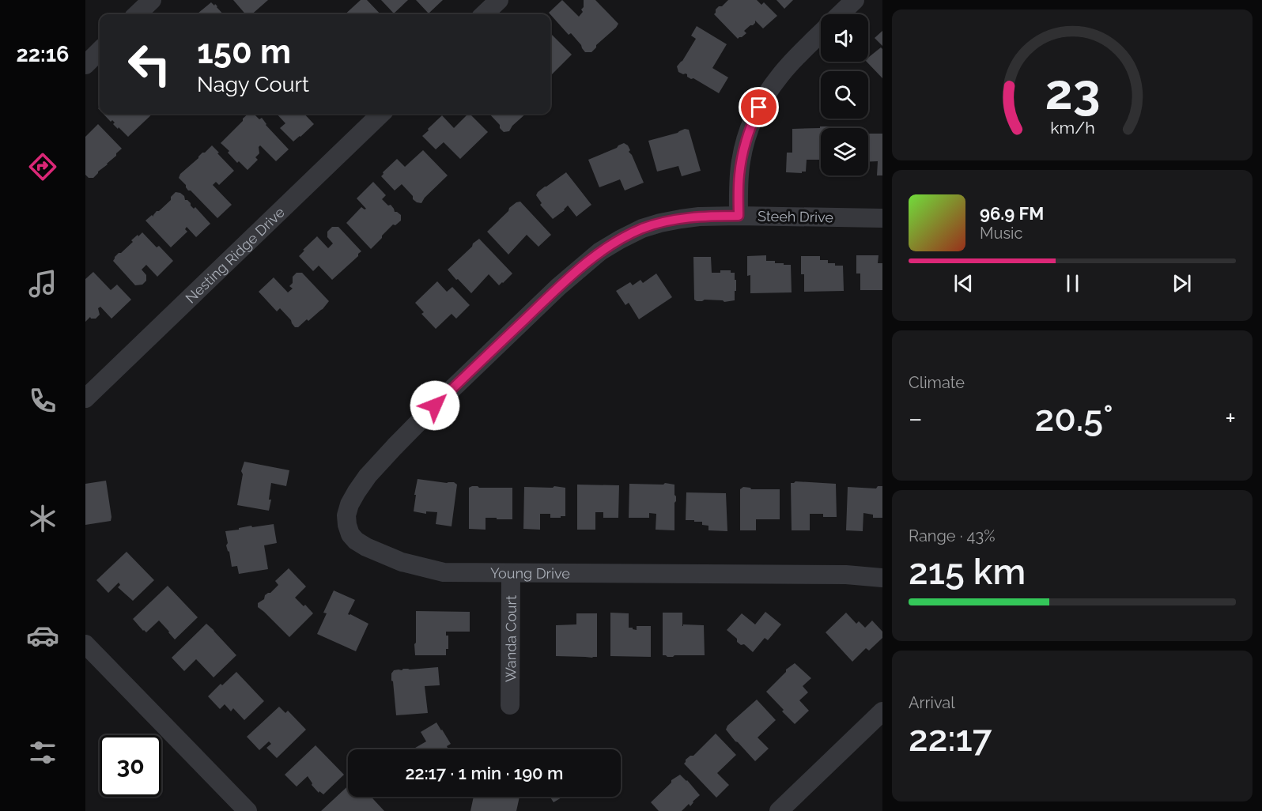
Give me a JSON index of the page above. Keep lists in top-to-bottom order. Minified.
{"streets":{"street":["Steeh Drive","Nesting Ridge Drive","Young Drive","Wanda Court"]},"crossings":[["Steeh Drive","Young Drive"],["Young Drive","Wanda Court"]],"page":{"tabs":"22:16","turn":["150 m","Nagy Court"],"song":["96.9 FM","Music"],"tile":["Climate",["Range · 43%","215 km"],["Arrival","22:17"]],"heat":["−","20.5°","+"],"limit":"30","trip":"22:17 · 1 min · 190 m","gauge":["23","km/h"]}}
